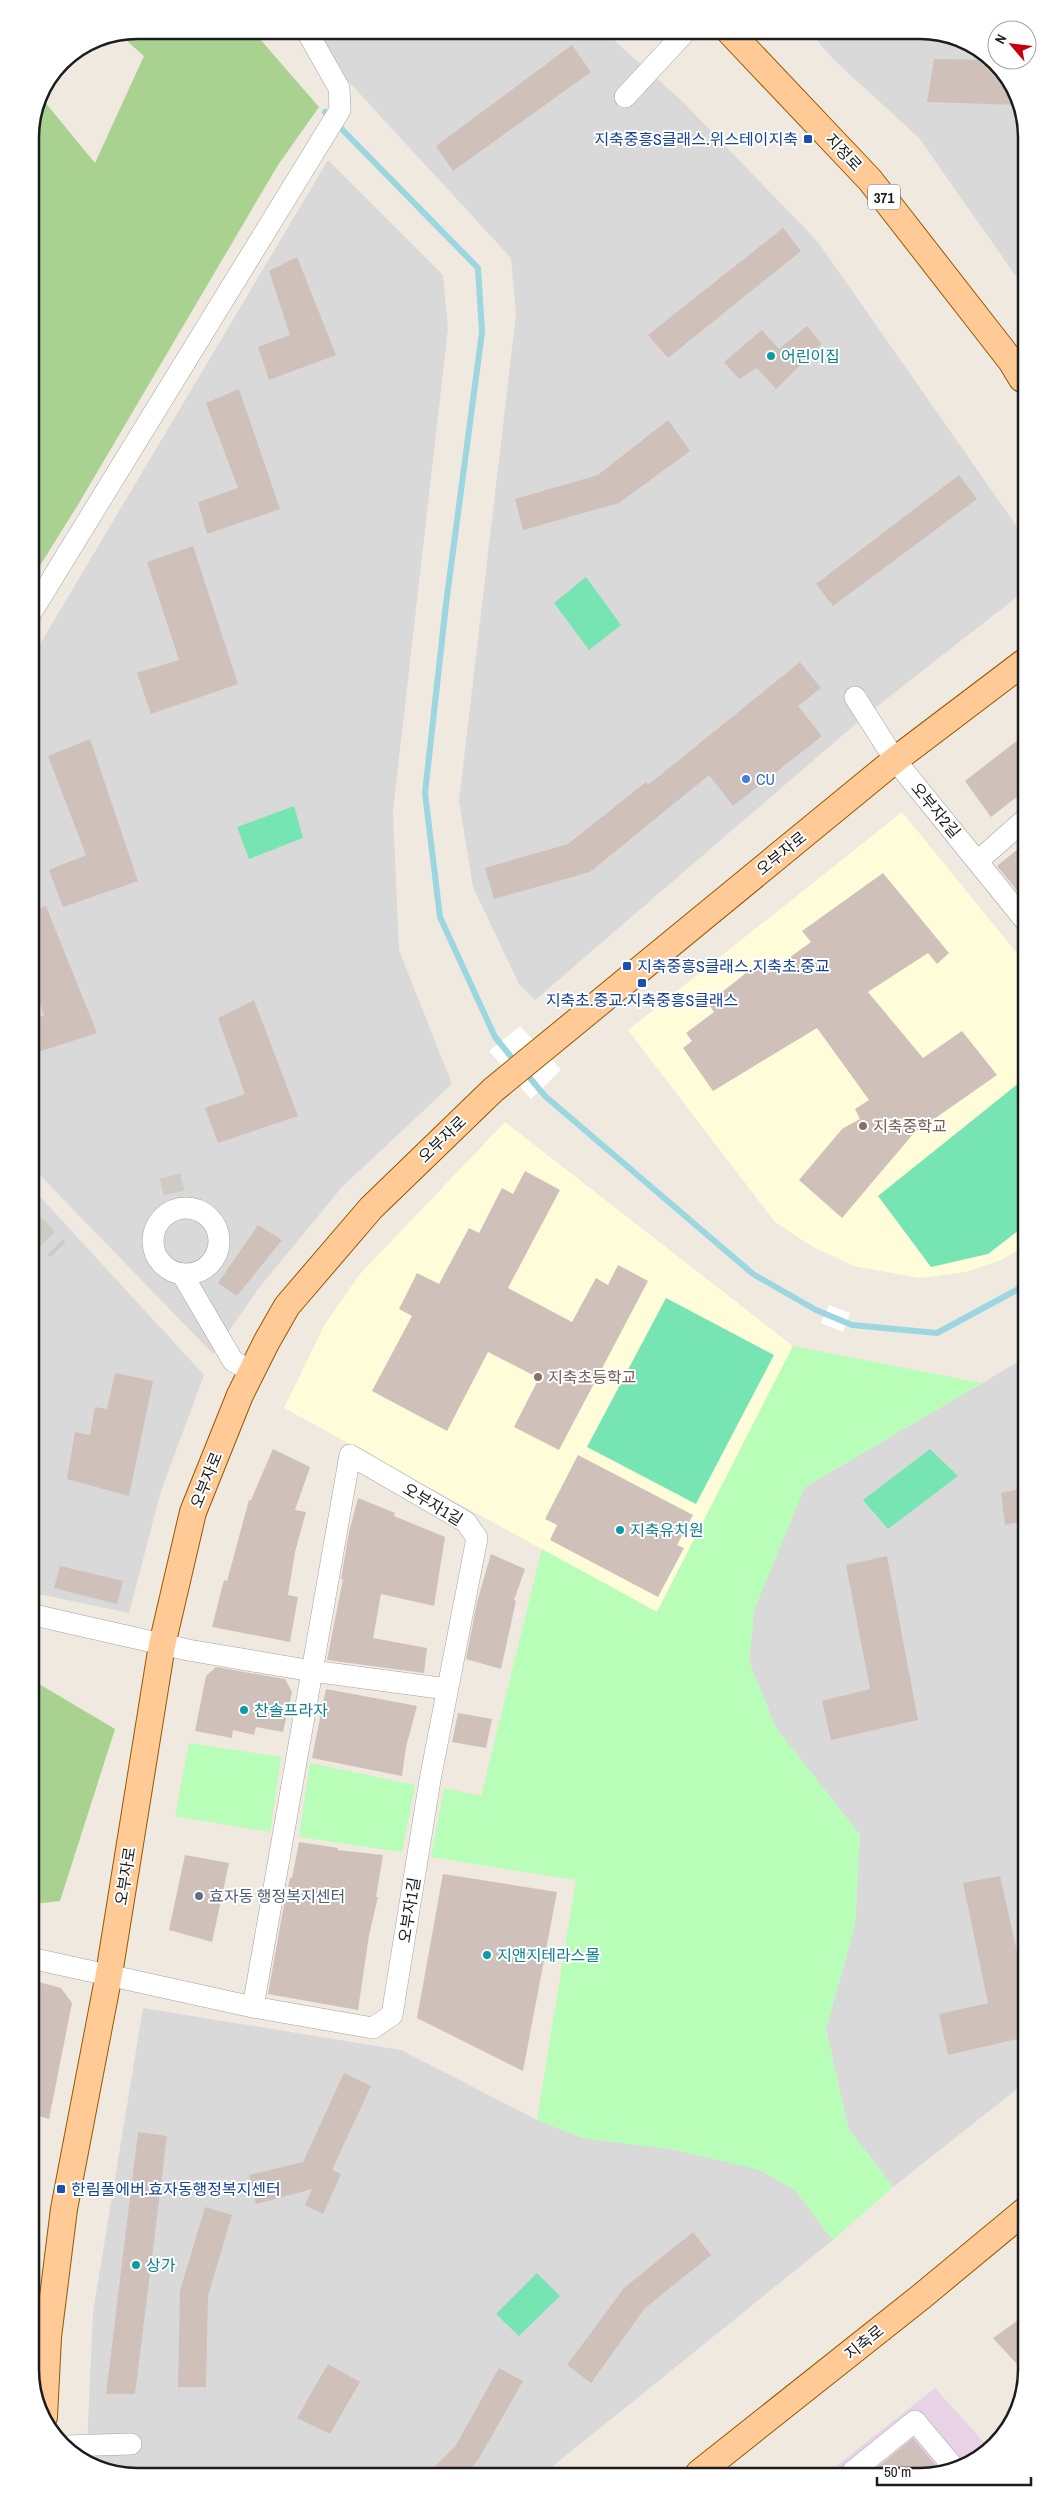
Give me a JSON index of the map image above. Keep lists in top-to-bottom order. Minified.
{"streets":{"main road":["지정로","371","오부자로","지축로"],"street":["오부자2길","오부자1길"]},"crossings":[["오부자2길","오부자로"],["오부자로","오부자1길"]],"places":{"transit":["지축중흥S클래스.위스테이지축","지축중흥S클래스.지축초.중교","지축초.중교.지축중흥S클래스","한림풀에버.효자동행정복지센터"],"other":["어린이집","CU","지축중학교","지축초등학교","지축유치원","찬솔프라자","효자동 행정복지센터","지앤지테라스몰","상가"]},"scale_bar":"50 m","north":"top left"}
